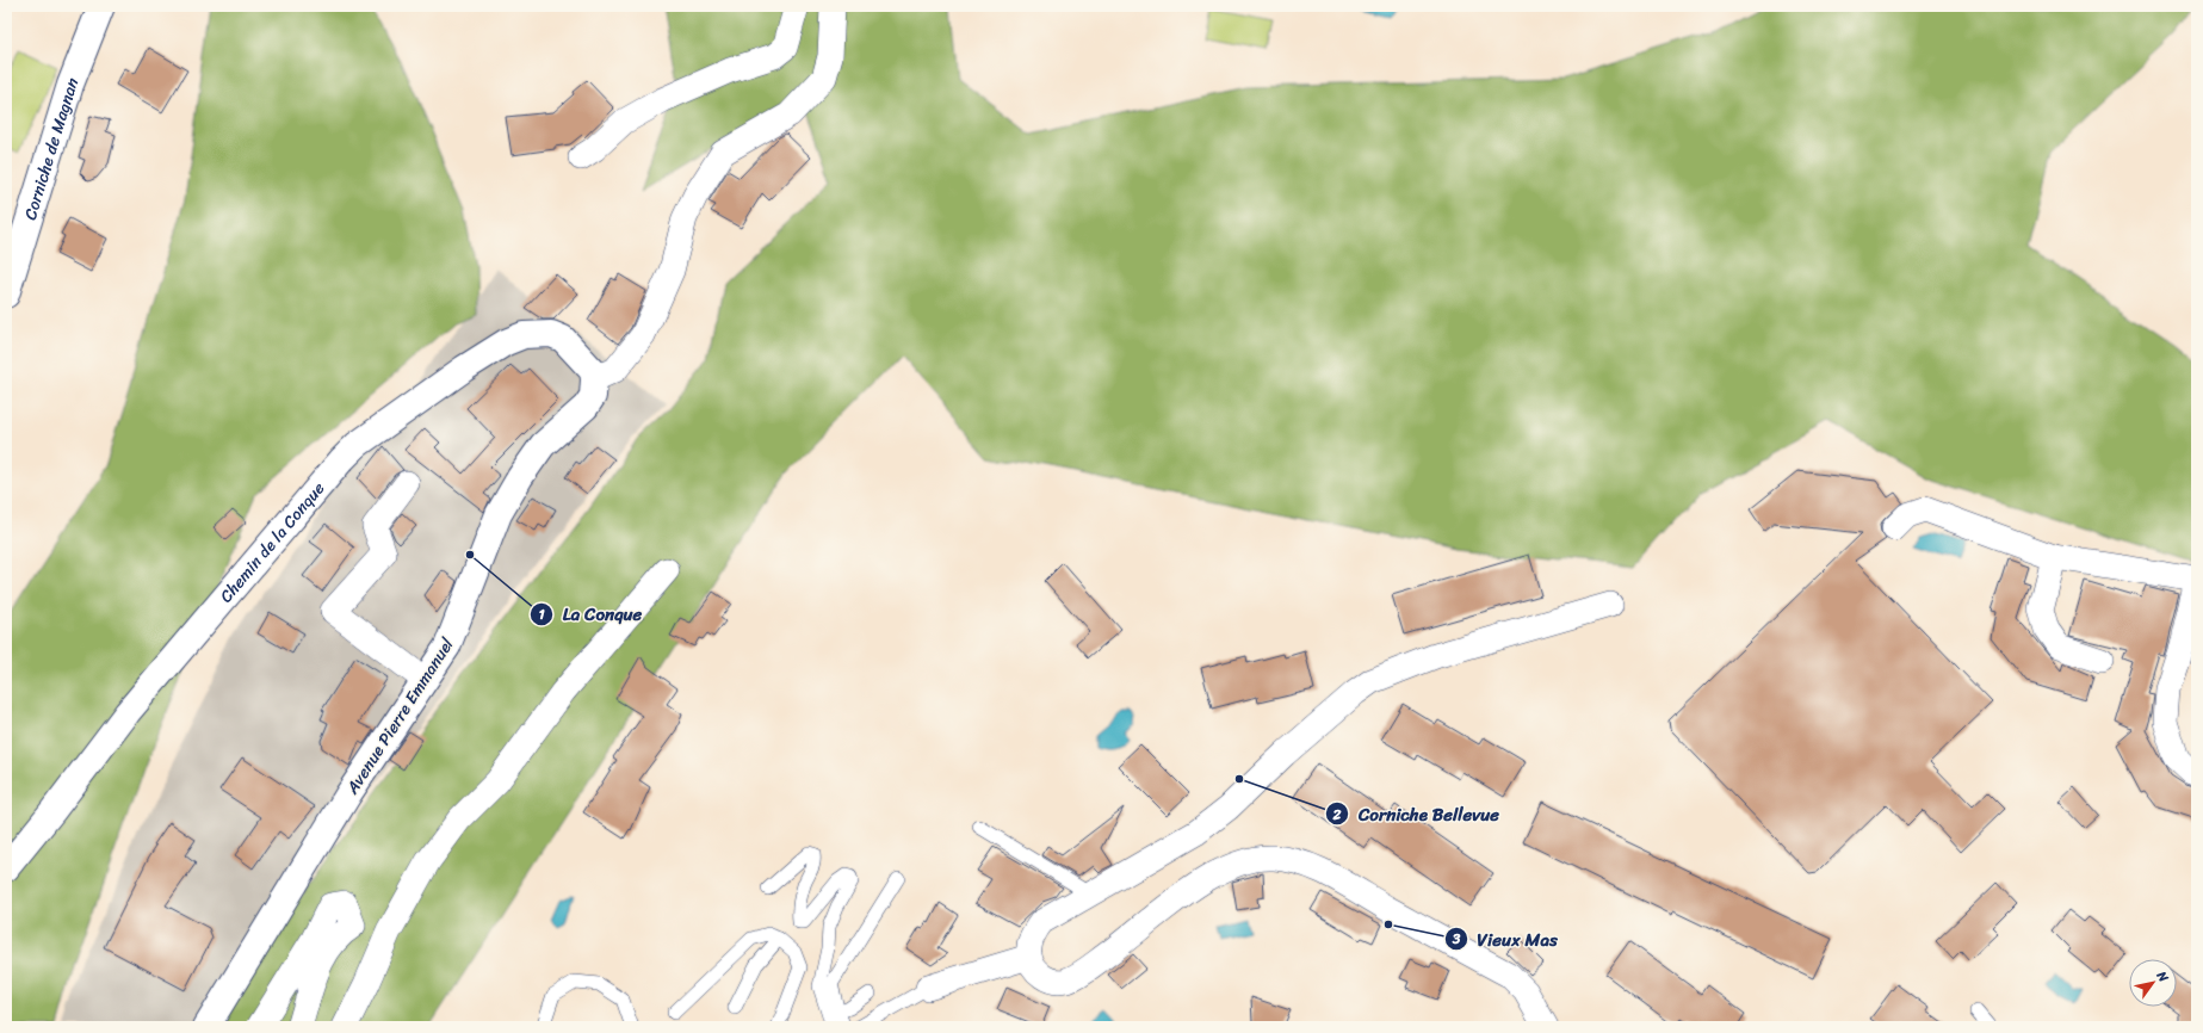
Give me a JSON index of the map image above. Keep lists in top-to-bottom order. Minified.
{"streets":{"street":["Corniche de Magnan","Chemin de la Conque","Avenue Pierre Emmanuel"]},"crossings":[["Chemin de la Conque","Avenue Pierre Emmanuel"]],"places":["La Conque","Corniche Bellevue","Vieux Mas"],"north":"top right"}
